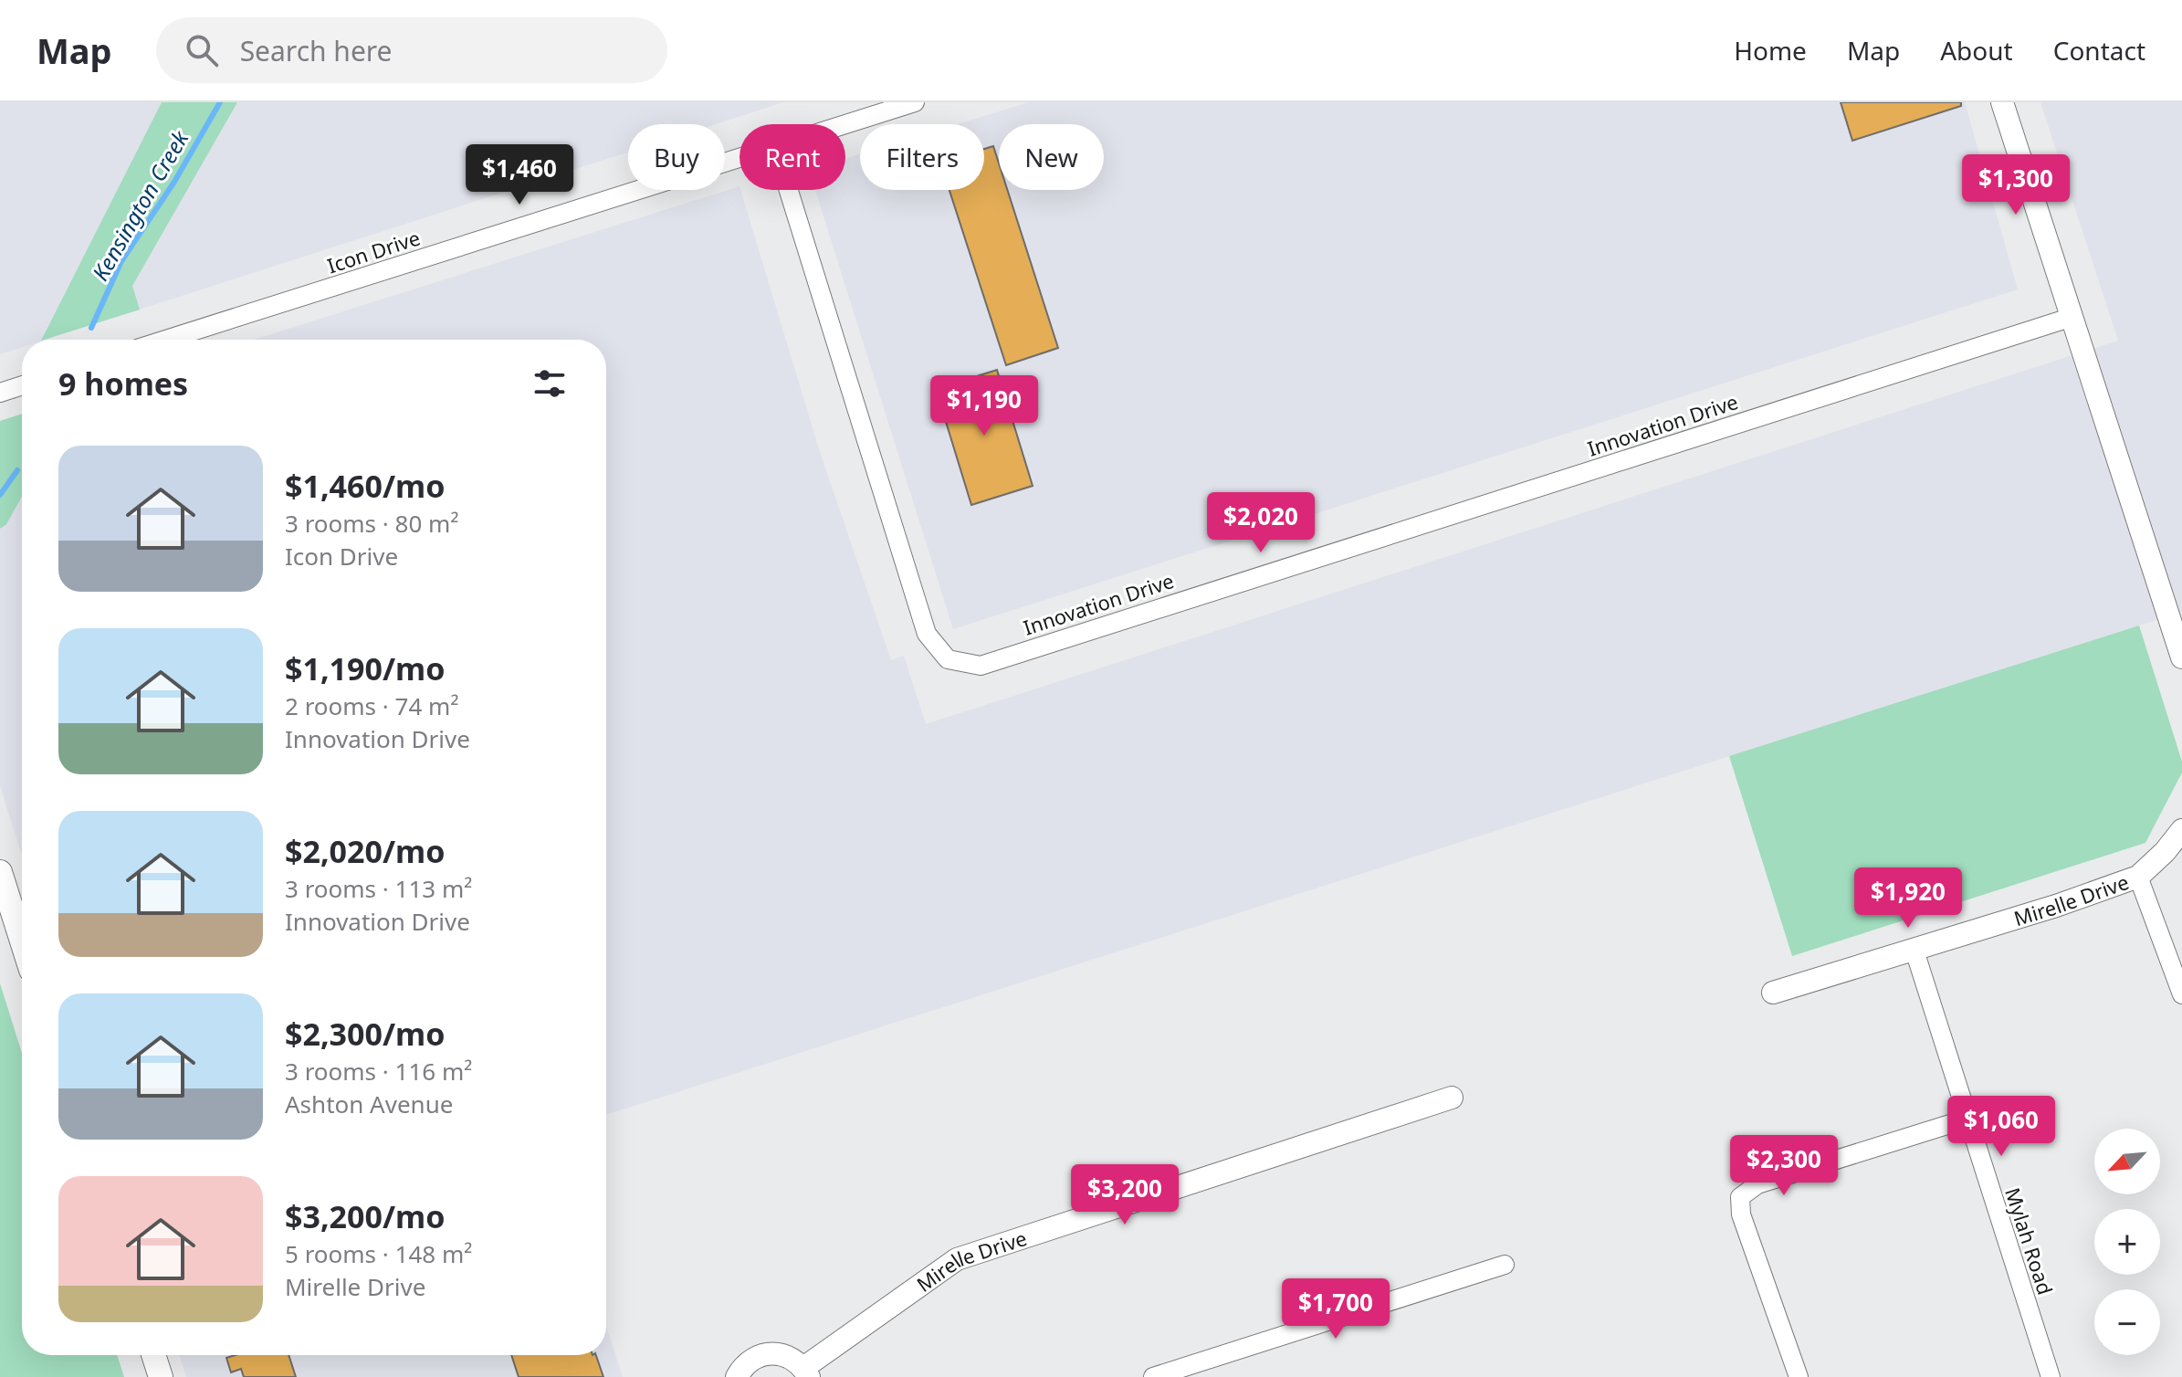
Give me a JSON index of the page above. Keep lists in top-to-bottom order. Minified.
{"streets":{"street":["Icon Drive","Innovation Drive","Mirelle Drive","Mylah Road"]},"crossings":[["Mirelle Drive","Mylah Road"]],"water":["Kensington Creek"],"north":"bottom left","page":{"header":"Map","search":"Search here","nav":["Home","Map","About","Contact"],"chip":["Buy","Rent","Filters","New"],"price":["$1,460","$1,300","$1,190","$2,020","$1,920","$1,060","$2,300","$3,200","$1,700"],"heading":"9 homes","list":[{"name":"$1,460/mo","note":"3 rooms · 80 m² · Icon Drive"},{"name":"$1,190/mo","note":"2 rooms · 74 m² · Innovation Drive"},{"name":"$2,020/mo","note":"3 rooms · 113 m² · Innovation Drive"},{"name":"$2,300/mo","note":"3 rooms · 116 m² · Ashton Avenue"},{"name":"$3,200/mo","note":"5 rooms · 148 m² · Mirelle Drive"}],"map_buttons":["+","−"]}}
